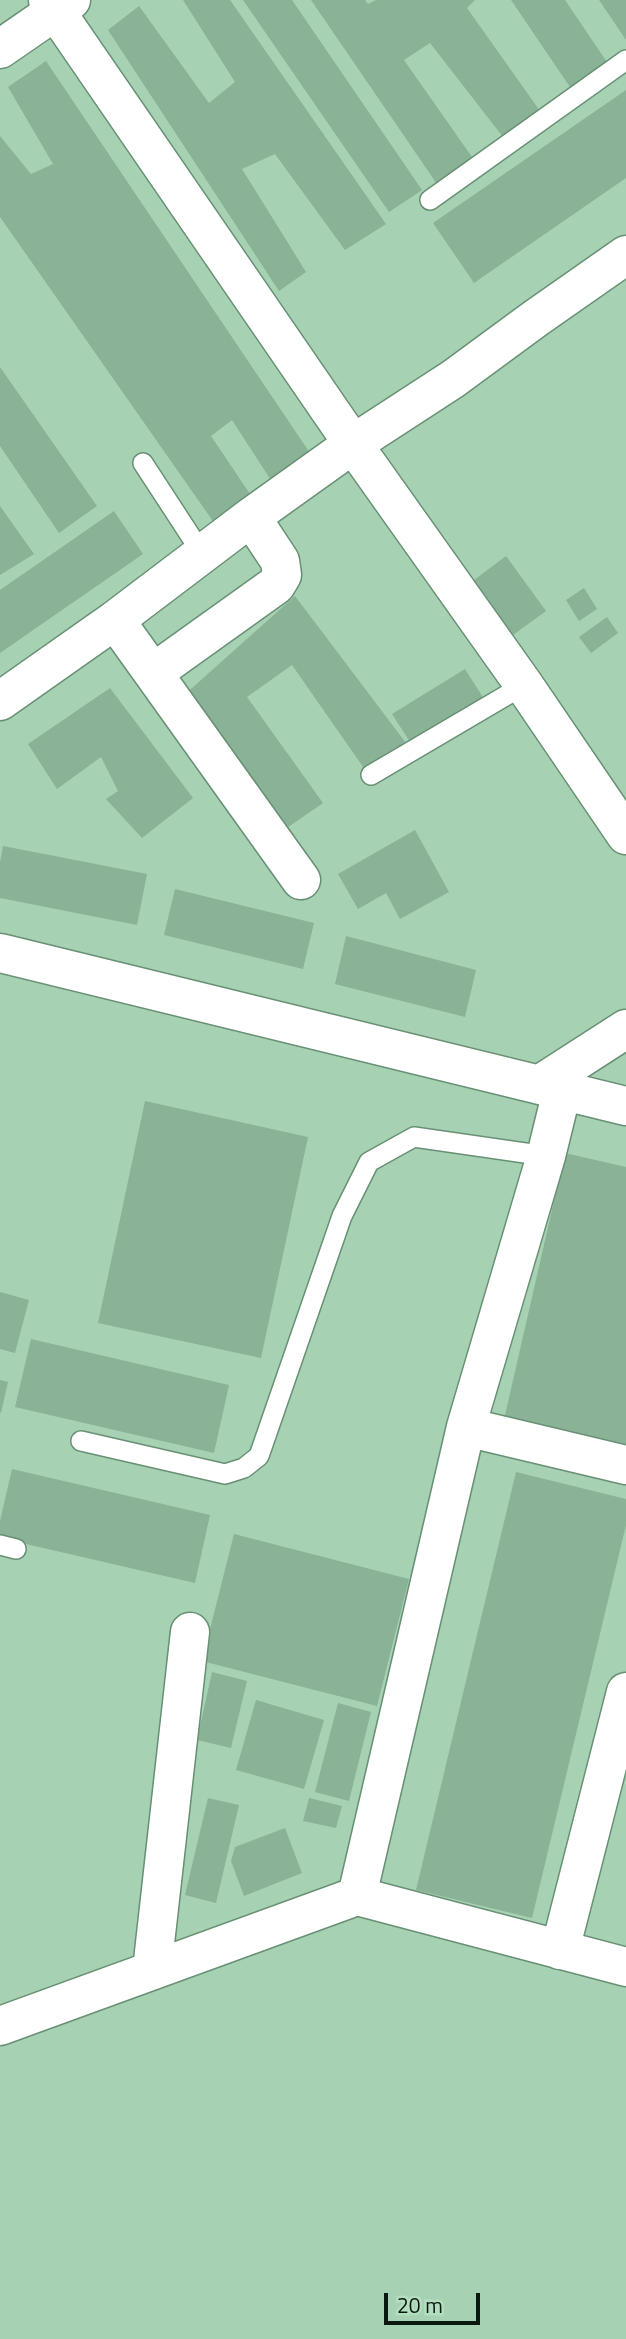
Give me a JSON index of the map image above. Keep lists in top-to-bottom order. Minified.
{"scale_bar":"20 m"}
